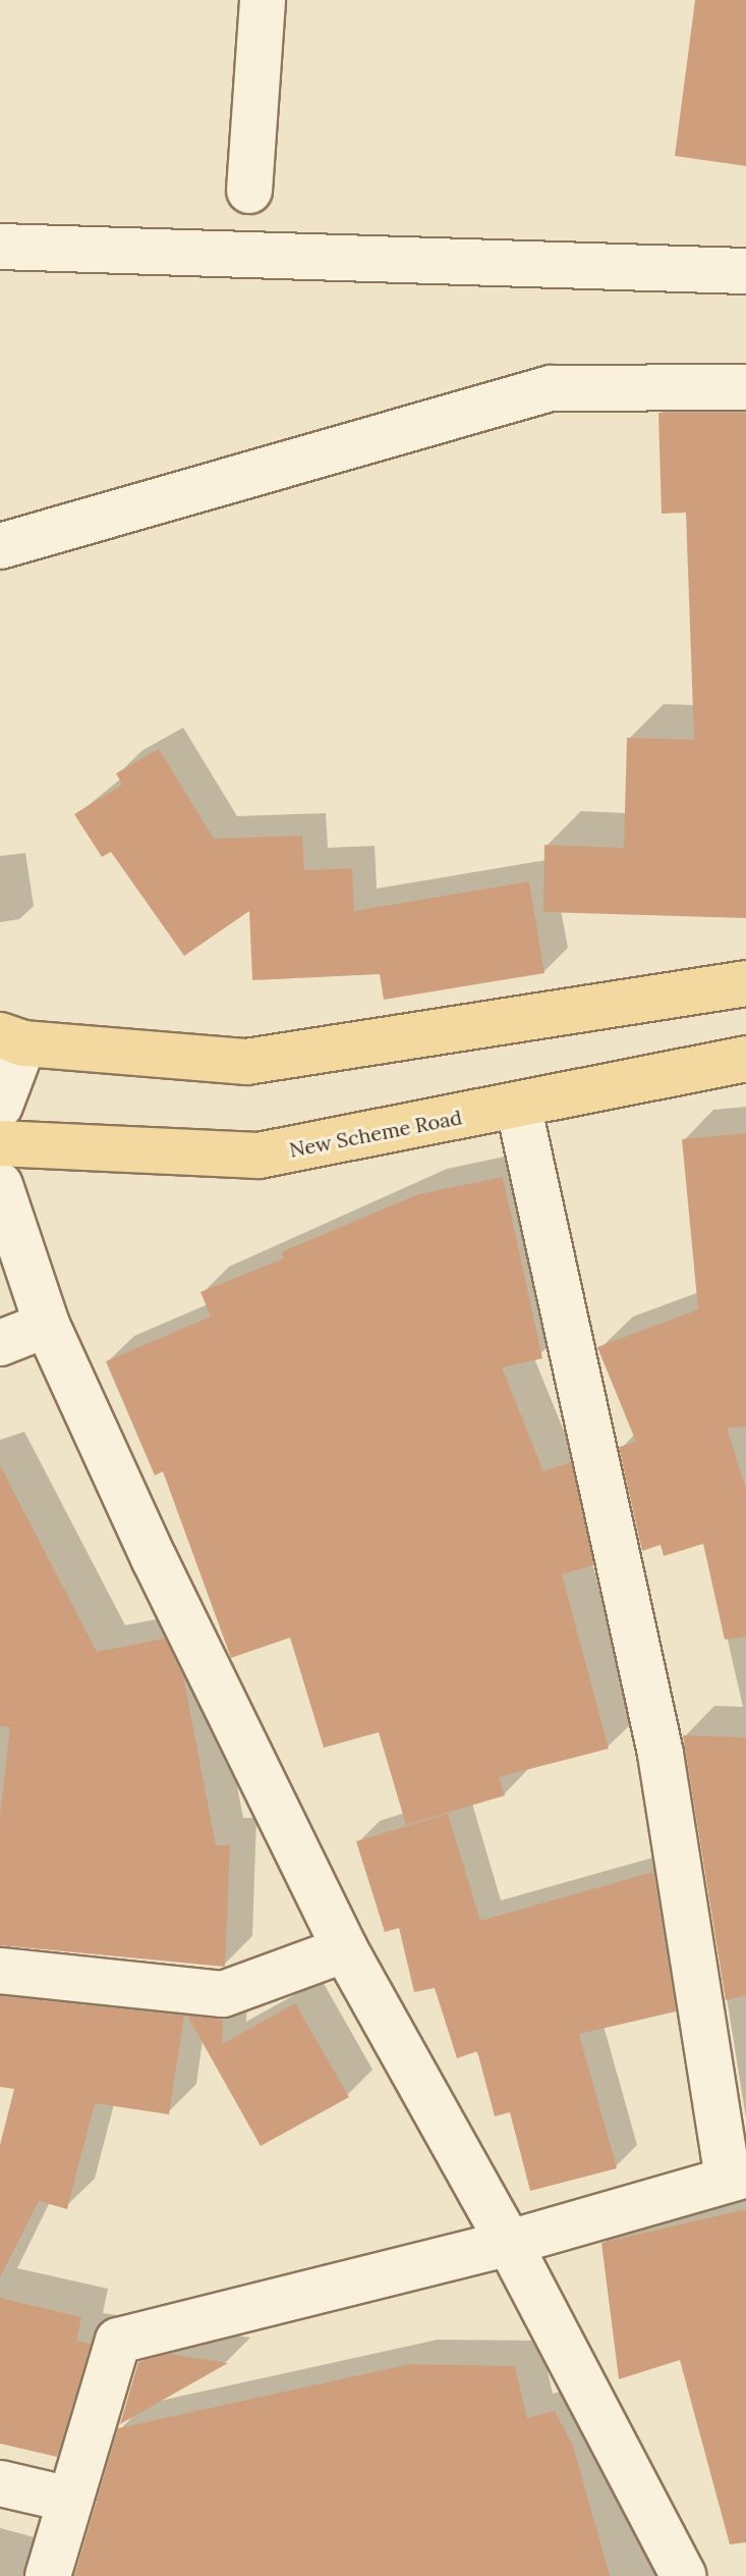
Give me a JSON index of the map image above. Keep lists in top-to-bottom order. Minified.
{"streets":{"main road":["New Scheme Road"]}}
